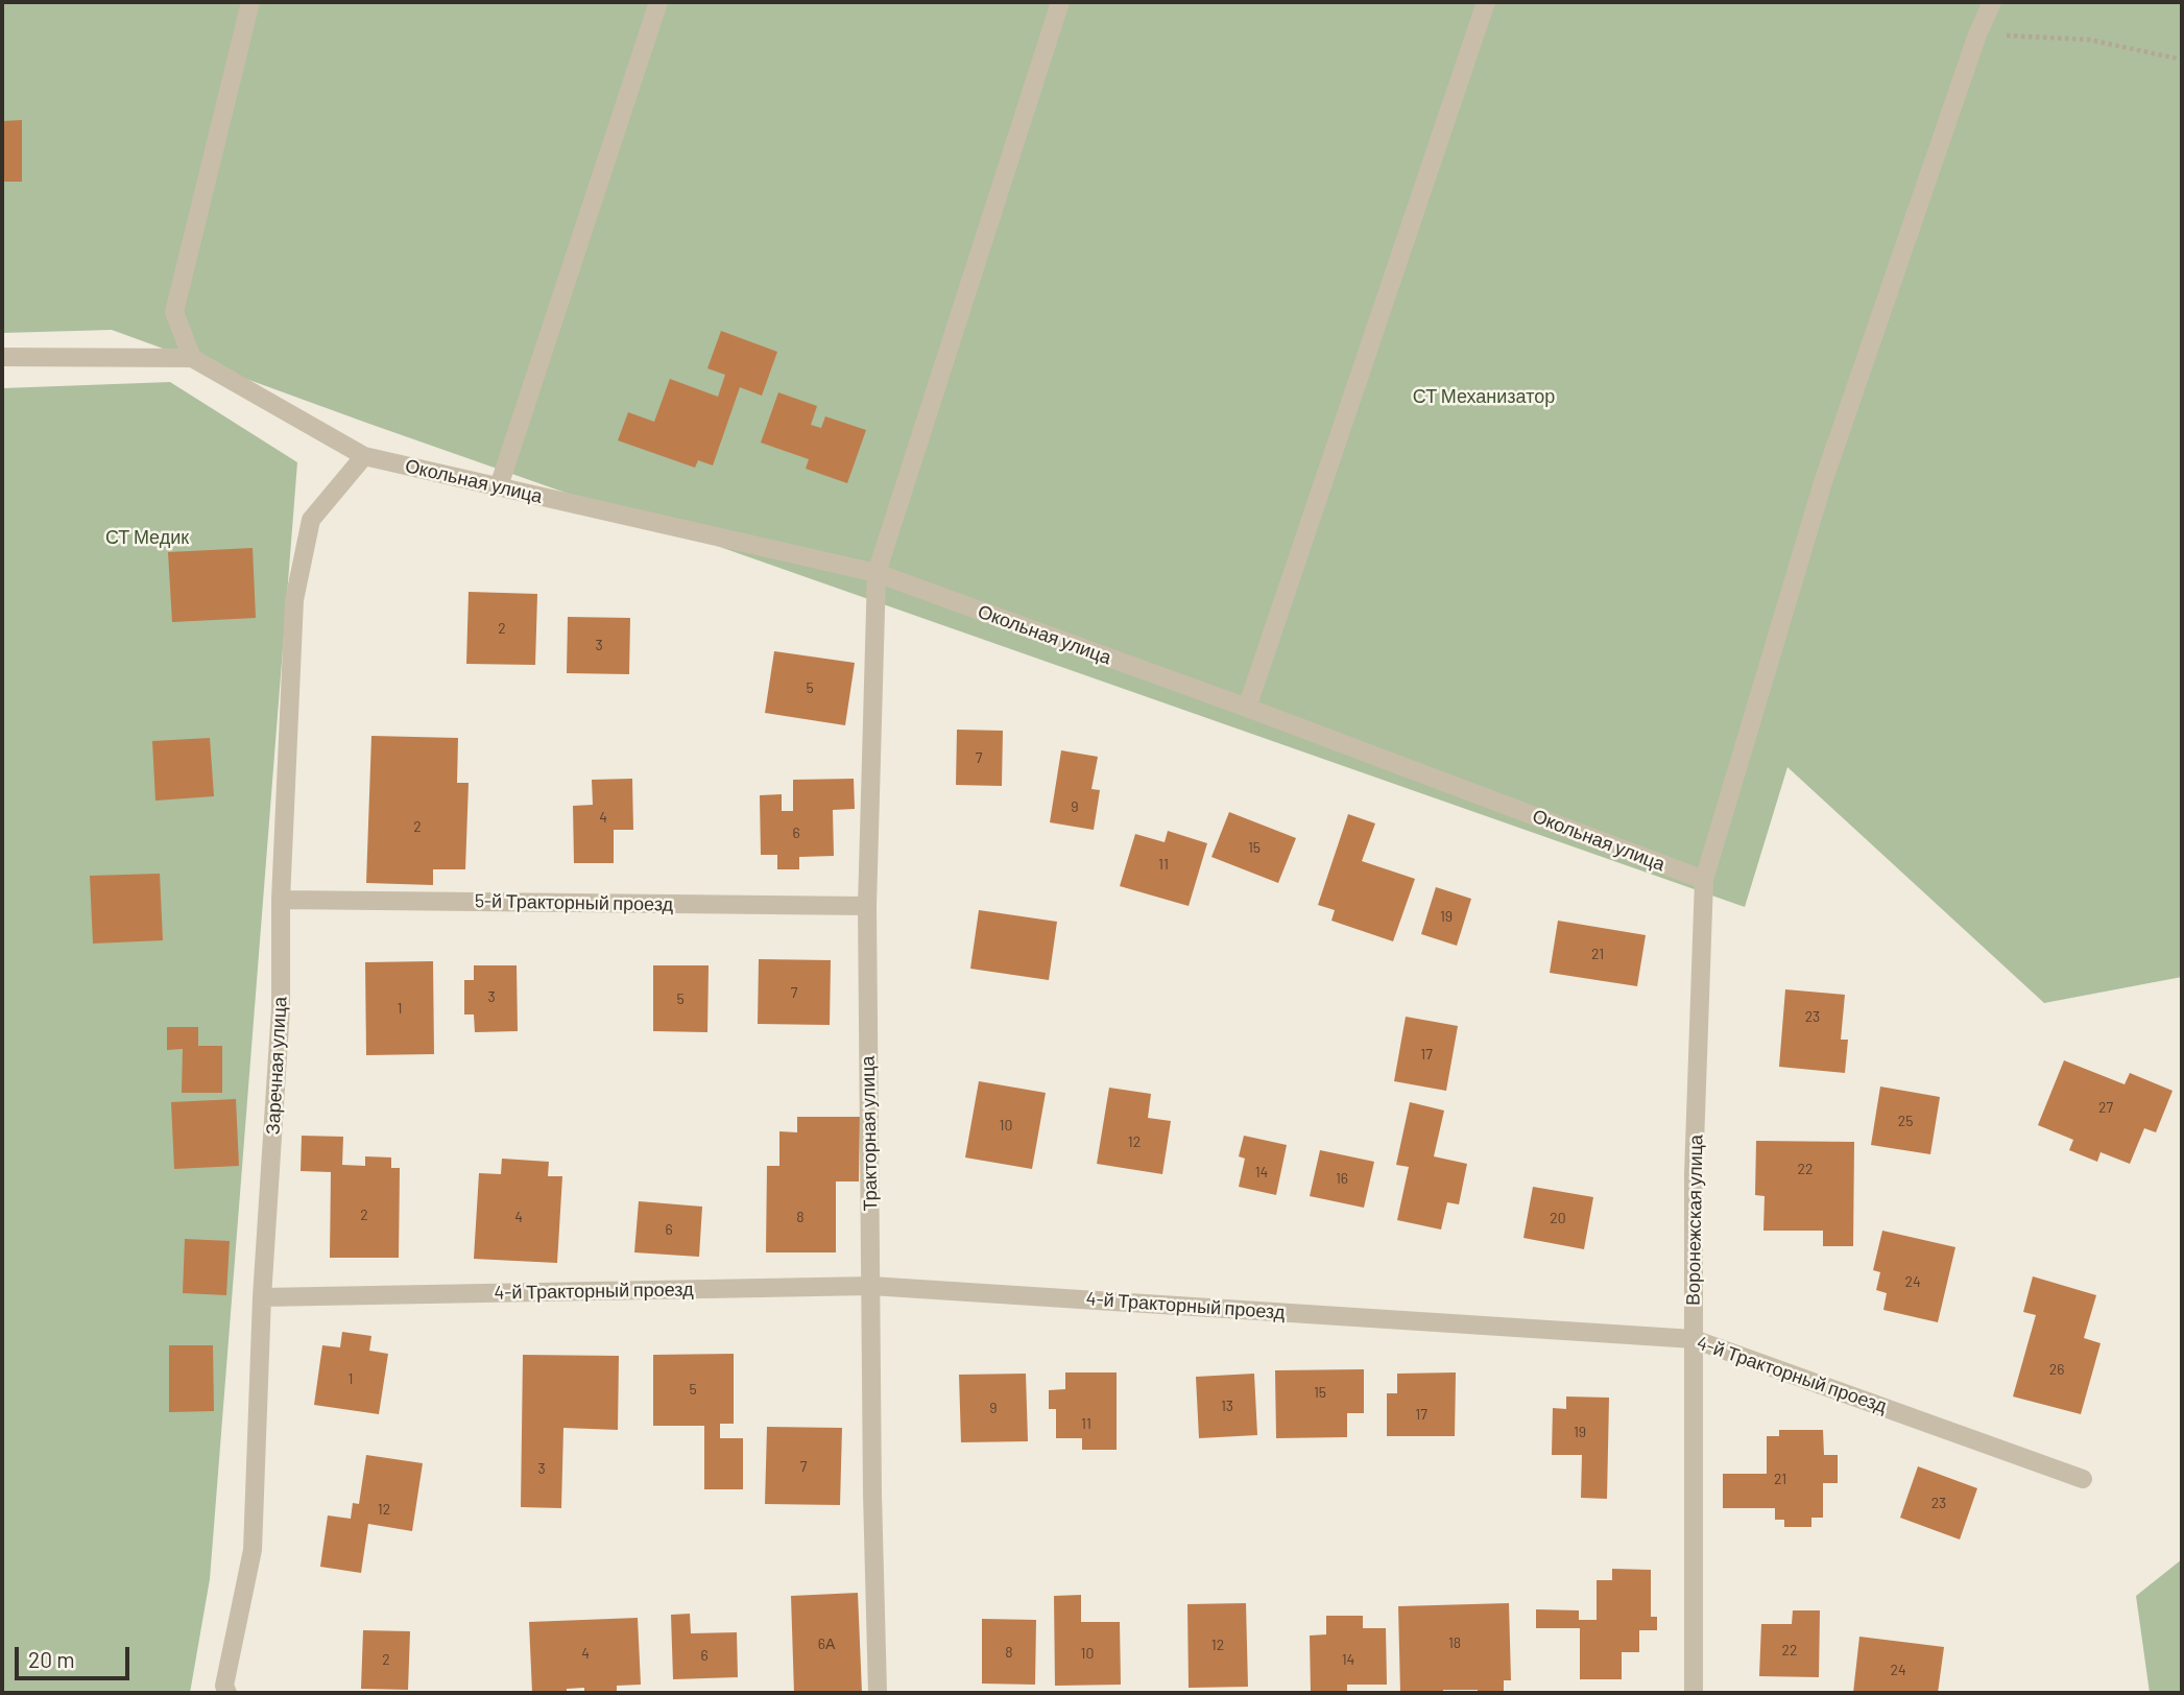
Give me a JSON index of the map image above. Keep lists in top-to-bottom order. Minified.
{"streets":{"street":["Окольная улица","5-й Тракторный проезд","Заречная улица","Тракторная улица","Воронежская улица","4-й Тракторный проезд"]},"crossings":[["Окольная улица","Заречная улица"],["Окольная улица","Тракторная улица"],["Окольная улица","Воронежская улица"],["5-й Тракторный проезд","Заречная улица"],["5-й Тракторный проезд","Тракторная улица"],["Заречная улица","4-й Тракторный проезд"],["Тракторная улица","4-й Тракторный проезд"],["Воронежская улица","4-й Тракторный проезд"]],"parks":["СТ Механизатор","СТ Медик"],"house_numbers":["2","3","5","7","9","4","2","6","15","11","19","21","7","3","5","1","23","17","27","25","10","12","22","14","16","2","4","8","20","6","24","26","1","5","15","13","9","17","11","19","7","3","21","23","12","18","6А","12","22","8","4","10","6","2","14","24"],"scale_bar":"20 m"}
